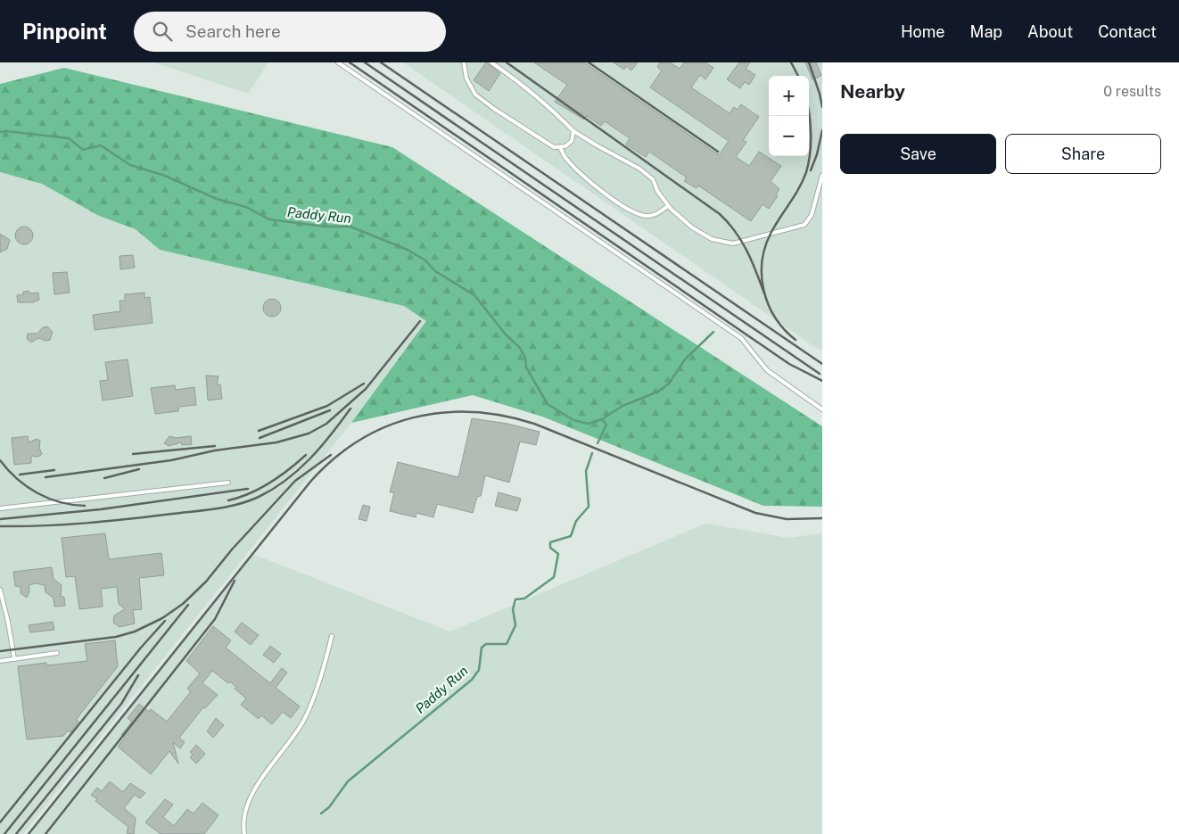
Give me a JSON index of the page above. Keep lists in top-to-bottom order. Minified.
{"water":["Paddy Run"],"page":{"header":"Pinpoint","search":"Search here","nav":["Home","Map","About","Contact"],"heading":["Nearby","0 results"],"map_buttons":["+","−"],"buttons":["Save","Share"]}}
